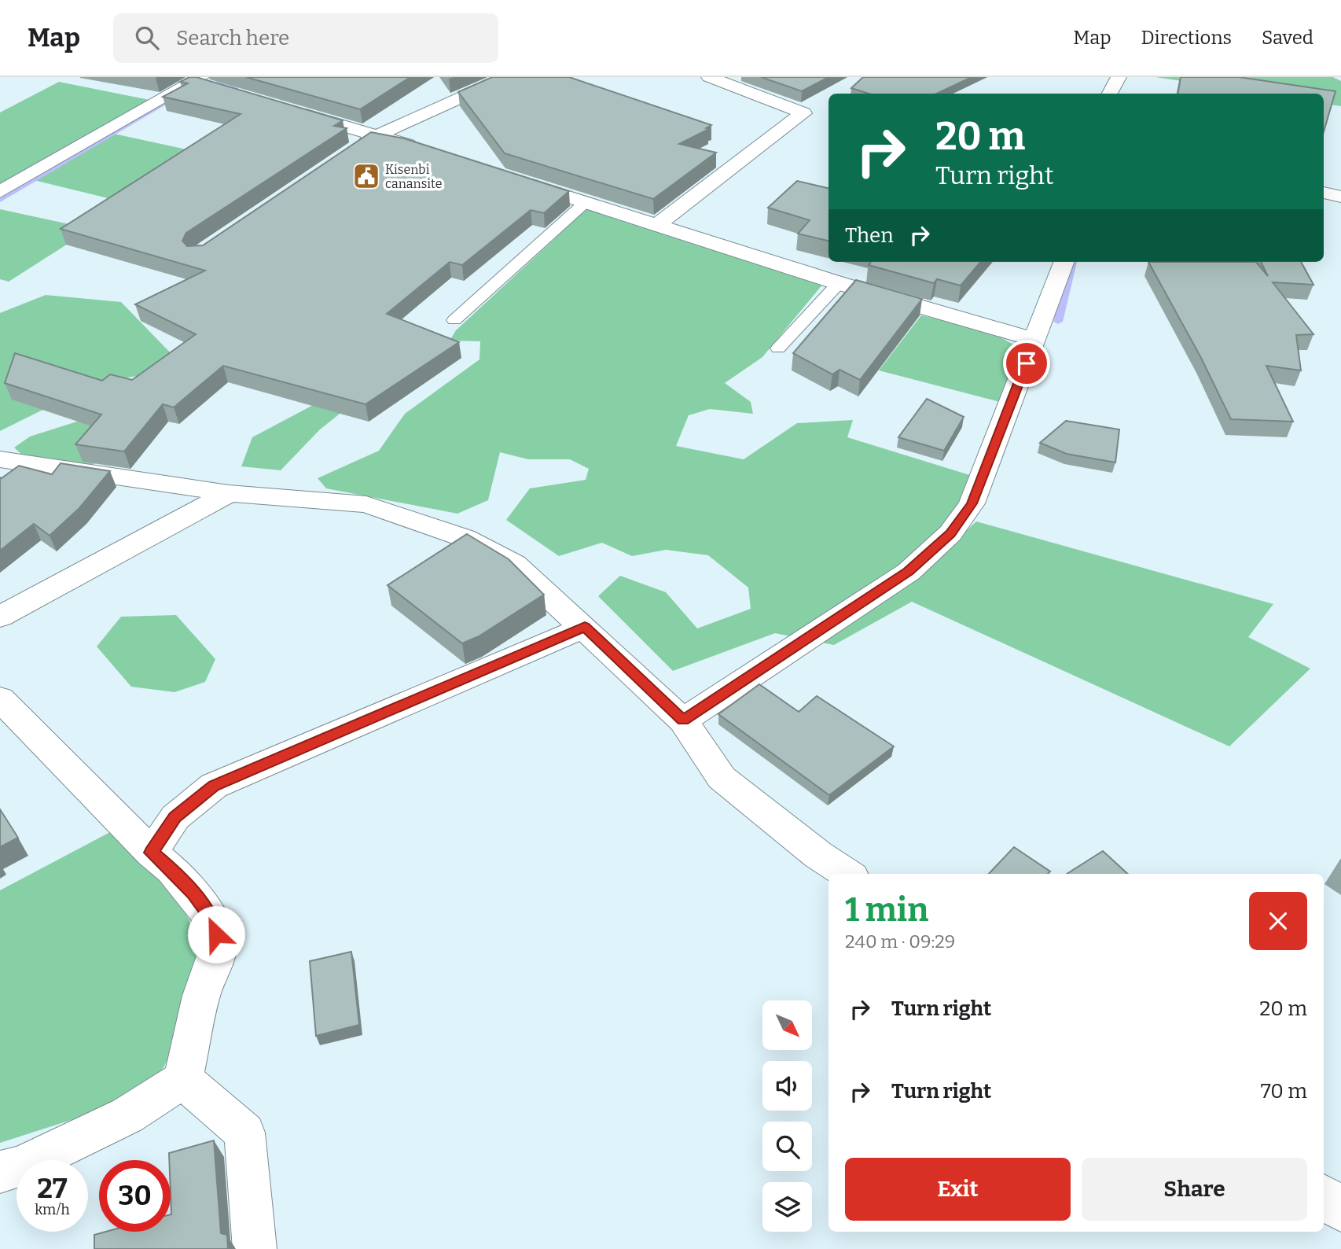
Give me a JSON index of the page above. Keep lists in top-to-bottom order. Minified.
{"places":{"public building":["Kisenbi canansite"]},"north":"bottom right","page":{"header":"Map","search":"Search here","nav":["Map","Directions","Saved"],"turn":["20 m","Turn right"],"then":"Then","heading":["1 min","240 m · 09:29"],"list":[{"name":"Turn right","value":"20 m"},{"name":"Turn right","value":"70 m"}],"buttons":["Exit","Share"],"speed":"27 km/h","limit":"30"}}
